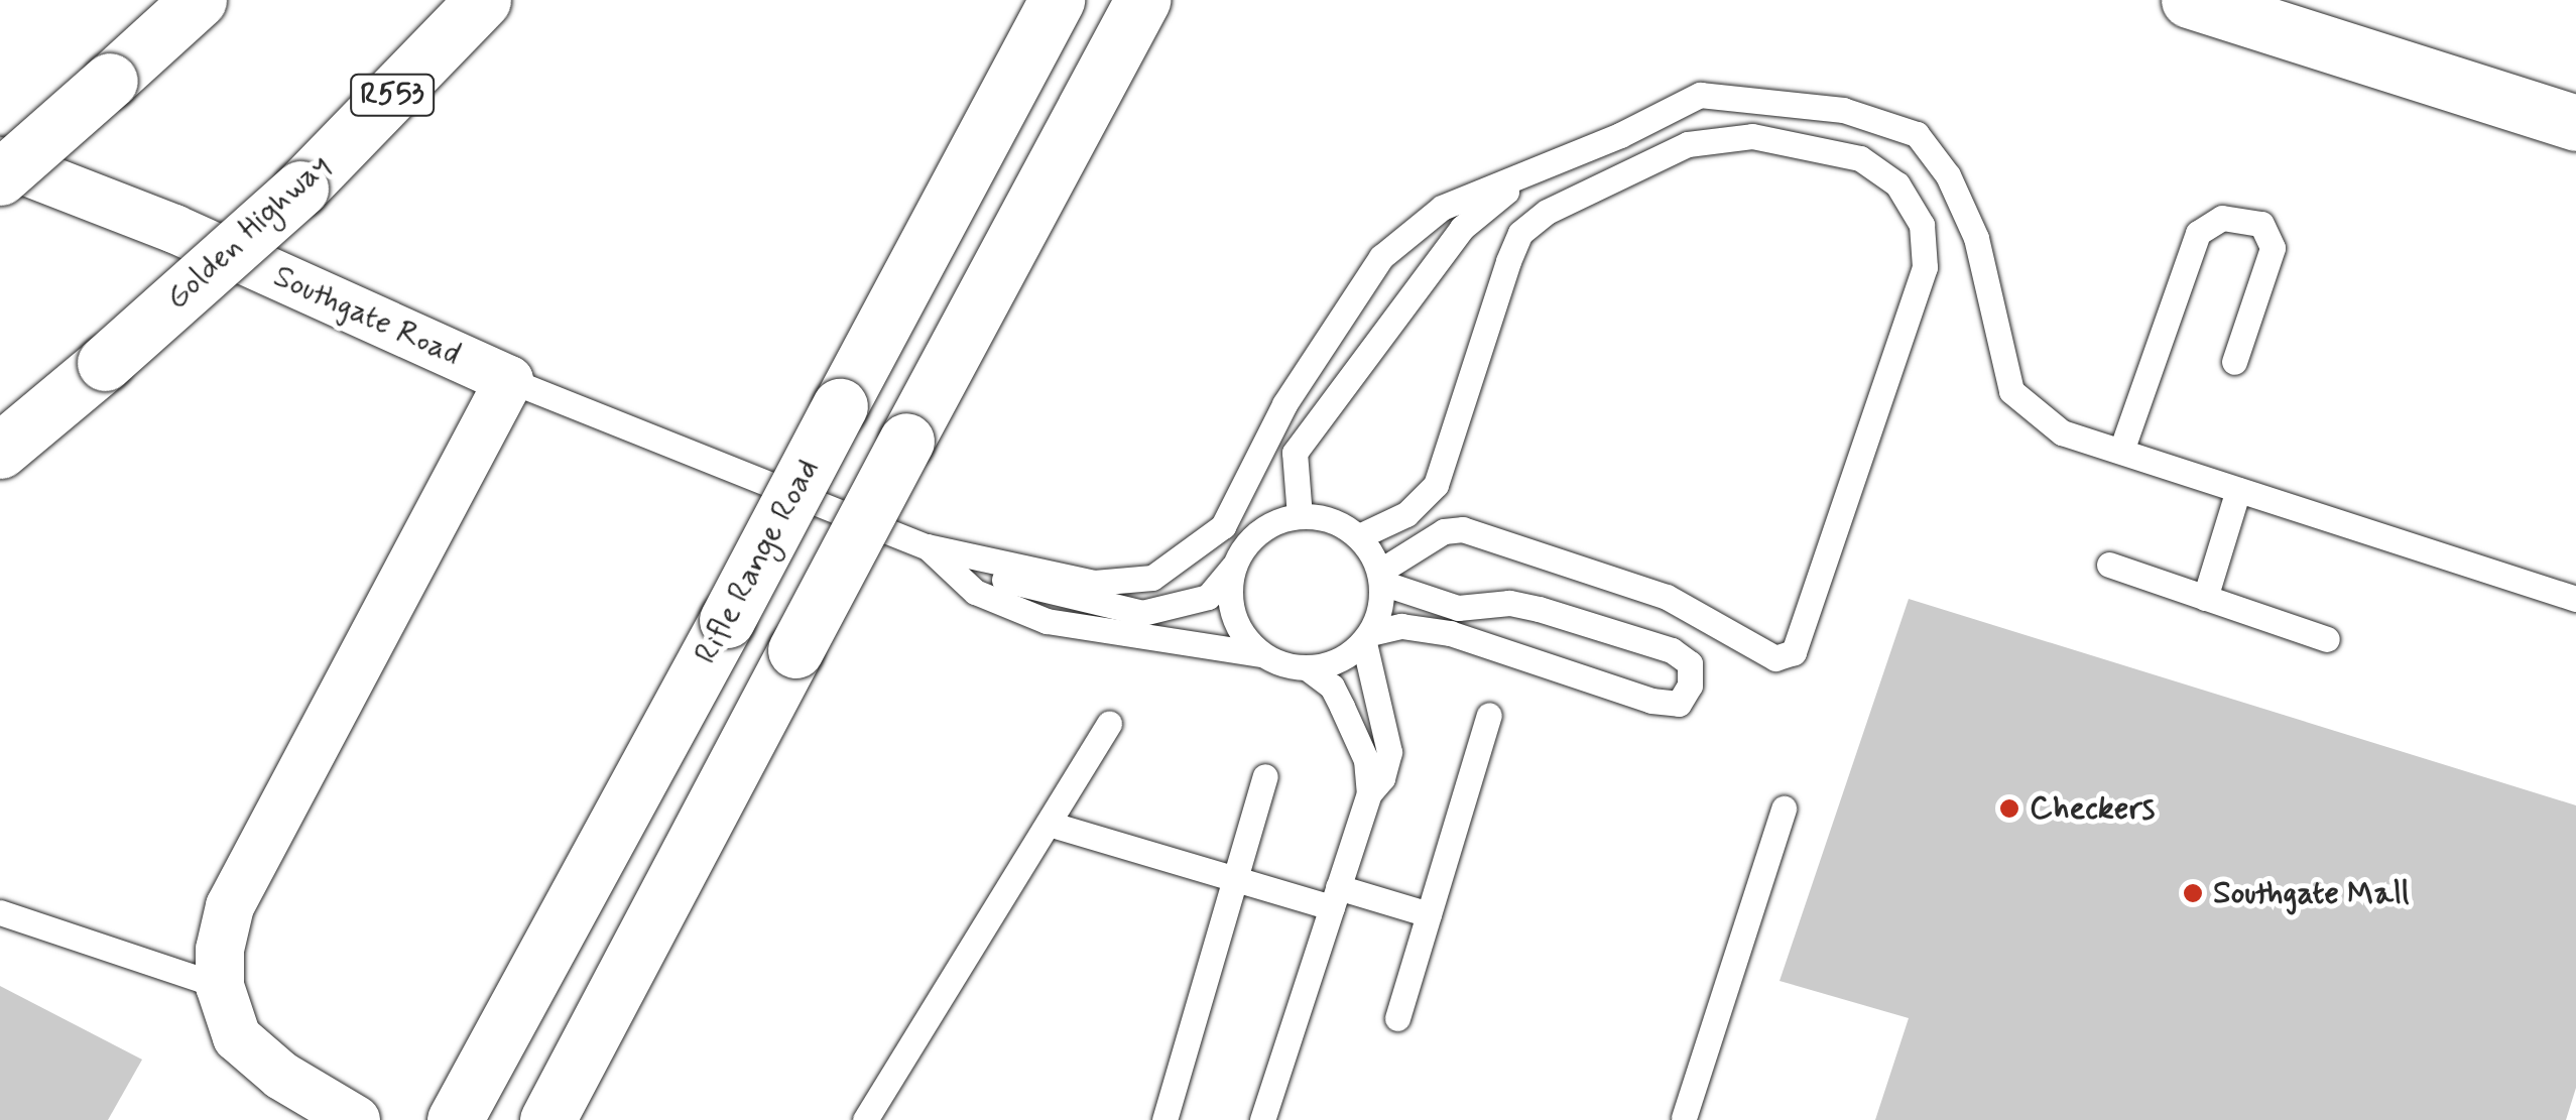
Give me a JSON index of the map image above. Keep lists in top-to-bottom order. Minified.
{"streets":{"main road":["R553","Golden Highway","Rifle Range Road"],"street":["Southgate Road"]},"places":["Checkers","Southgate Mall"]}
